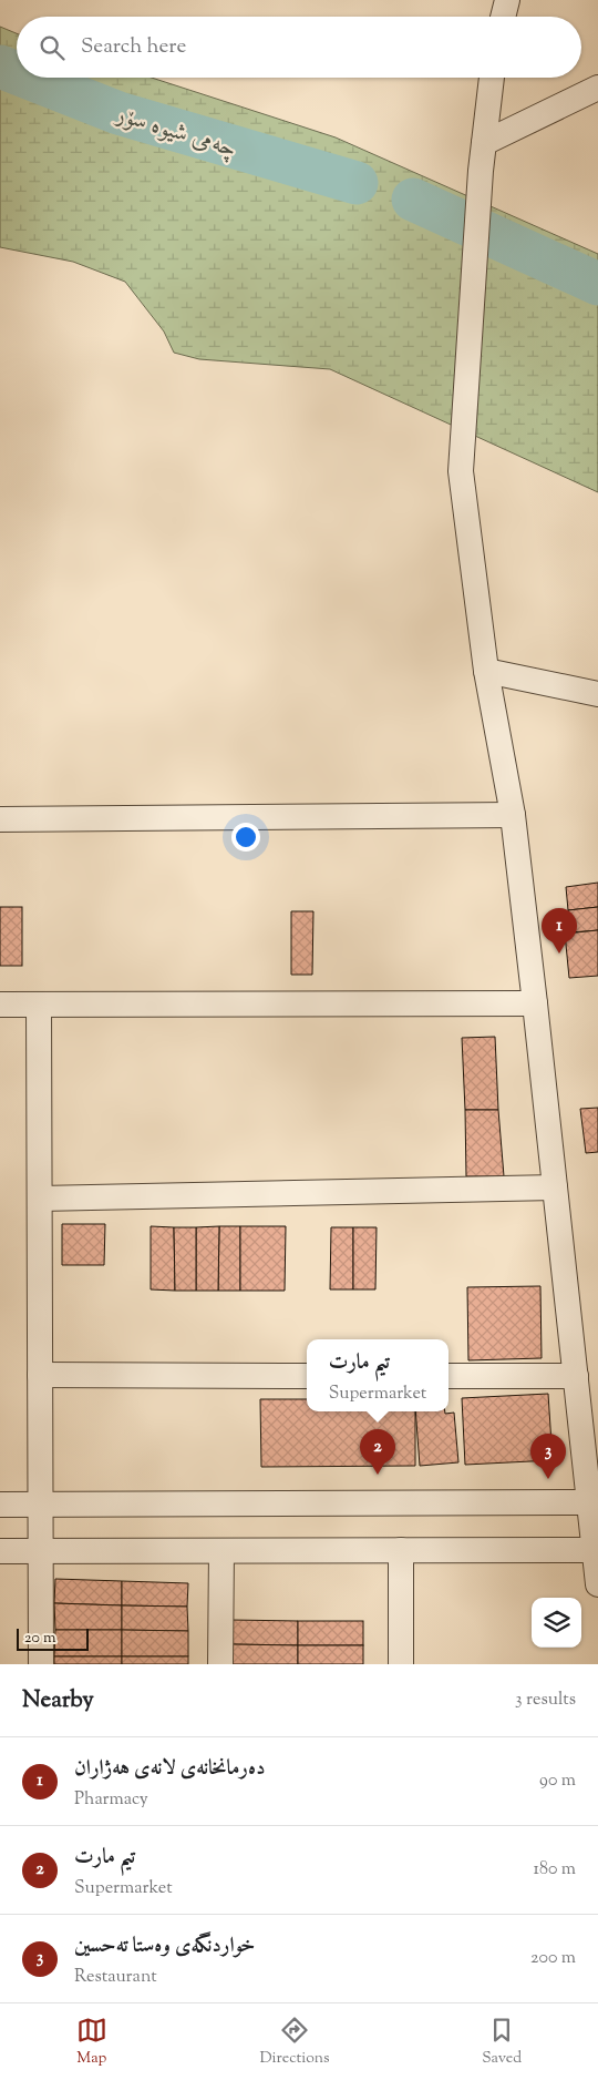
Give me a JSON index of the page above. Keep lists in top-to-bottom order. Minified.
{"water":["چەمی شیوە سۆر"],"scale_bar":"20 m","page":{"search":"Search here","pins":["1","2","3"],"popup":["تیم مارت","Supermarket"],"scale":"20 m","heading":["Nearby","3 results"],"list":[{"mark":"1","name":"دەرمانخانەی لانەی هەژاران","note":"Pharmacy","value":"90 m"},{"mark":"2","name":"تیم مارت","note":"Supermarket","value":"180 m"},{"mark":"3","name":"خواردنگەی وەستا تەحسین","note":"Restaurant","value":"200 m"}],"nav":["Map","Directions","Saved"]}}
